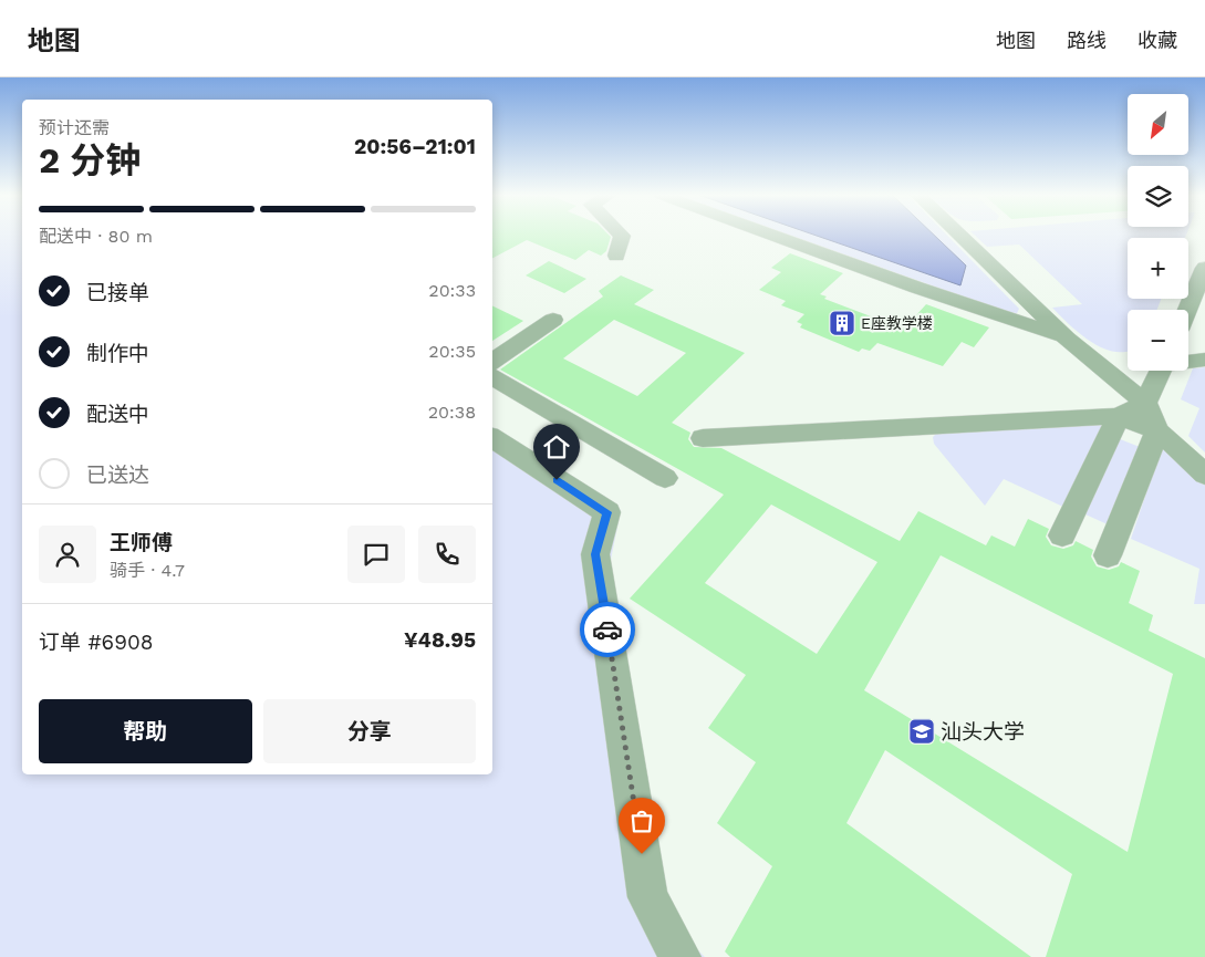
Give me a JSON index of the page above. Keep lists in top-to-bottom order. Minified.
{"places":{"building":["E座教学楼"],"school or university":["汕头大学"]},"north":"bottom left","page":{"header":"地图","nav":["地图","路线","收藏"],"map_buttons":["+","−"],"heading":["2 分钟","预计还需","20:56–21:01"],"panel":["王师傅","骑手 · 4.7","订单 #6908","¥48.95"],"bar":"配送中 · 80 m","list":[["已接单","20:33"],["制作中","20:35"],["配送中","20:38"],"已送达"],"buttons":["帮助","分享"]}}
